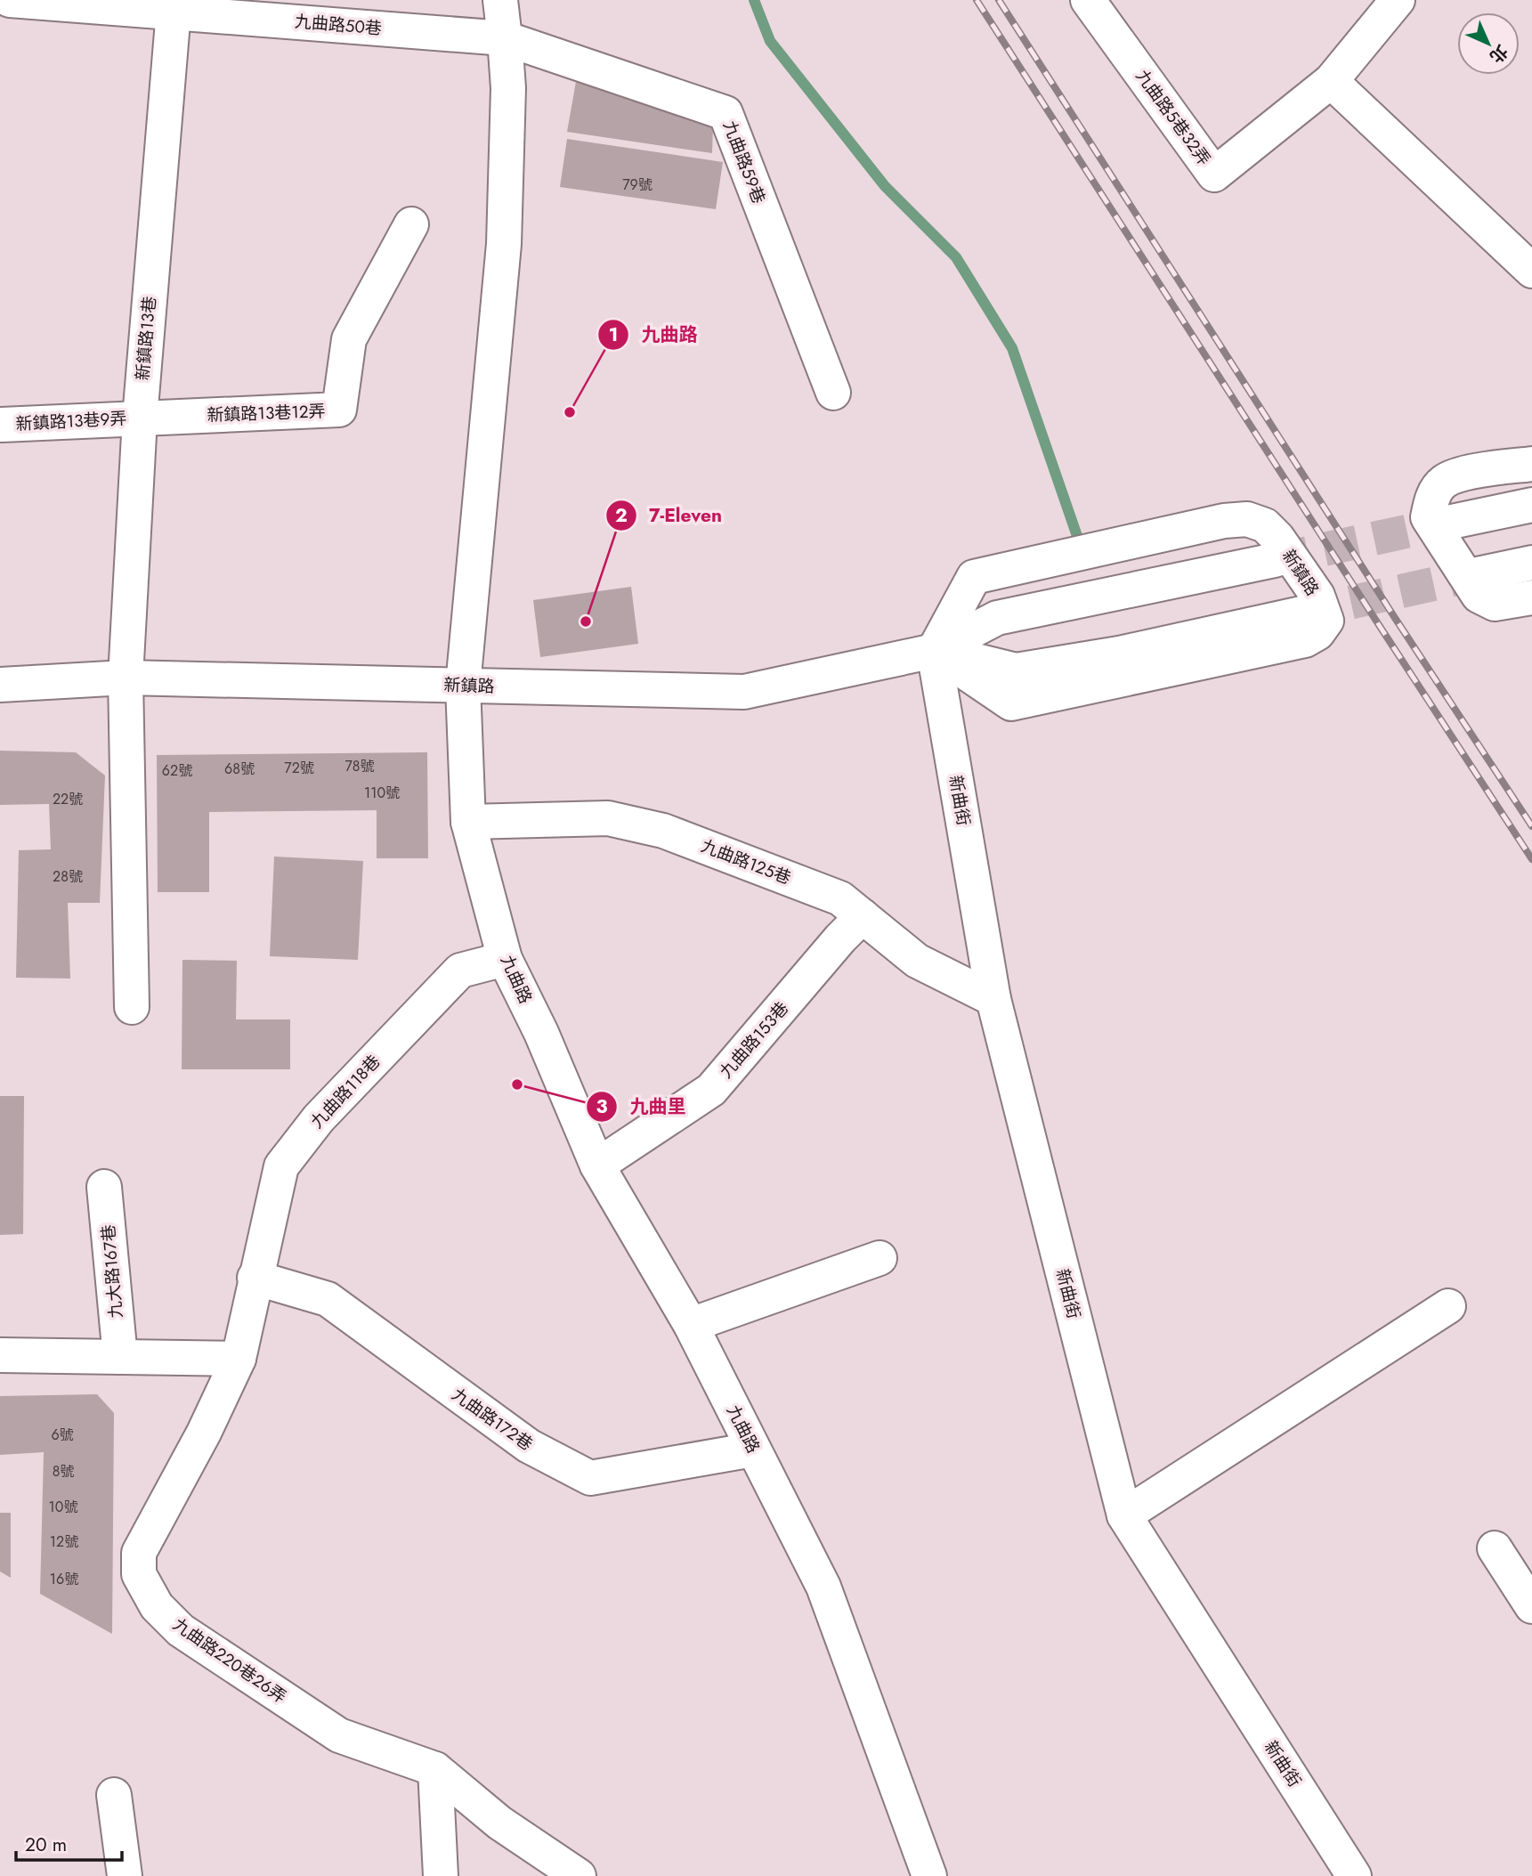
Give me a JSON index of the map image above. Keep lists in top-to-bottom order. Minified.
{"streets":{"street":["九曲路50巷","九曲路5巷32弄","九曲路59巷","新鎮路13巷","新鎮路13巷12弄","新鎮路13巷9弄","新鎮路","新曲街","九曲路125巷","九曲路","九曲路153巷","九曲路118巷","九大路167巷","九曲路172巷","九曲路220巷26弄"]},"crossings":[["九曲路50巷","九曲路59巷"],["九曲路50巷","新鎮路13巷"],["九曲路50巷","九曲路"],["九曲路59巷","九曲路"],["新鎮路13巷","新鎮路13巷12弄"],["新鎮路13巷","新鎮路13巷9弄"],["新鎮路13巷","新鎮路"],["新鎮路13巷12弄","新鎮路13巷9弄"],["新鎮路","新曲街"],["新鎮路","九曲路"],["新曲街","九曲路125巷"],["九曲路125巷","九曲路"],["九曲路125巷","九曲路153巷"],["九曲路","九曲路153巷"],["九曲路","九曲路118巷"],["九曲路","九曲路172巷"],["九曲路118巷","九曲路172巷"],["九曲路118巷","九曲路220巷26弄"],["九曲路172巷","九曲路220巷26弄"]],"places":["九曲路","7-Eleven","九曲里"],"house_numbers":["79號","78號","72號","68號","62號","110號","22號","28號","6號","8號","10號","12號","16號"],"scale_bar":"20 m","north":"bottom right"}
